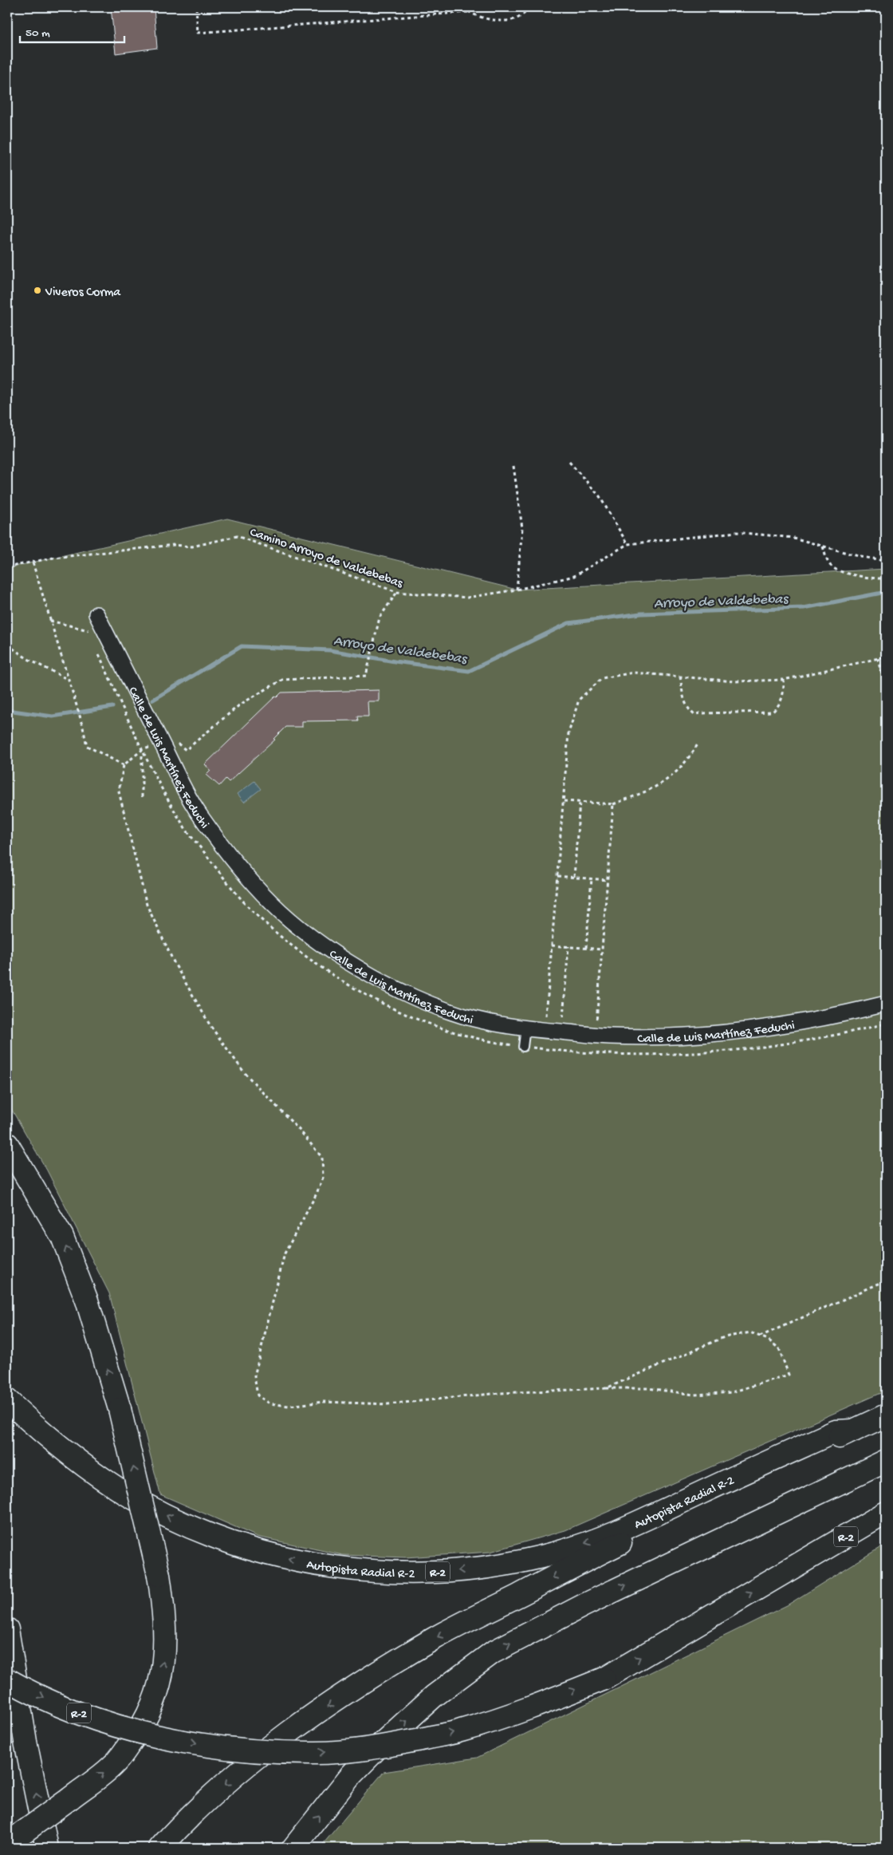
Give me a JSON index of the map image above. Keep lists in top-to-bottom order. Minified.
{"streets":{"highway":["Autopista Radial R-2","R-2"],"street":["Calle de Luis Martínez Feduchi"],"path":["Camino Arroyo de Valdebebas"]},"water":["Arroyo de Valdebebas"],"places":["Viveros Corma"],"scale_bar":"50 m"}
